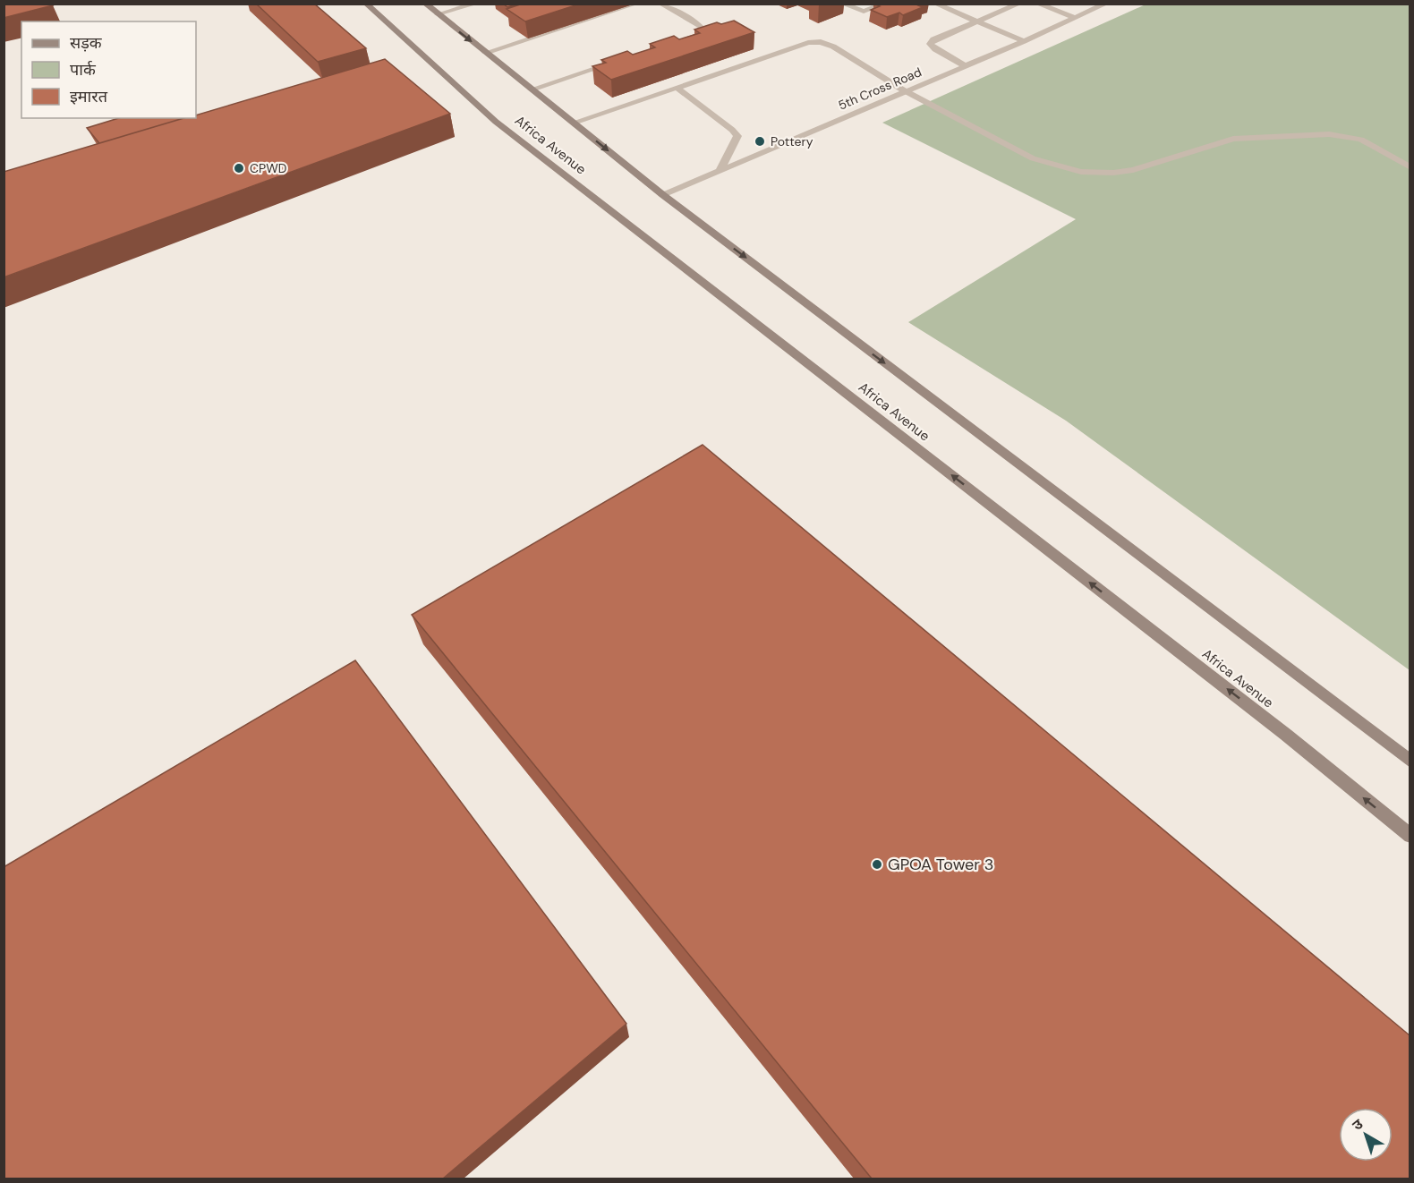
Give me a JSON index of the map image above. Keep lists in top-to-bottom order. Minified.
{"streets":{"main road":["Africa Avenue"],"street":["5th Cross Road"]},"places":["Pottery","CPWD","GPOA Tower 3"],"legend":["सड़क","पार्क","इमारत"],"north":"top left"}
